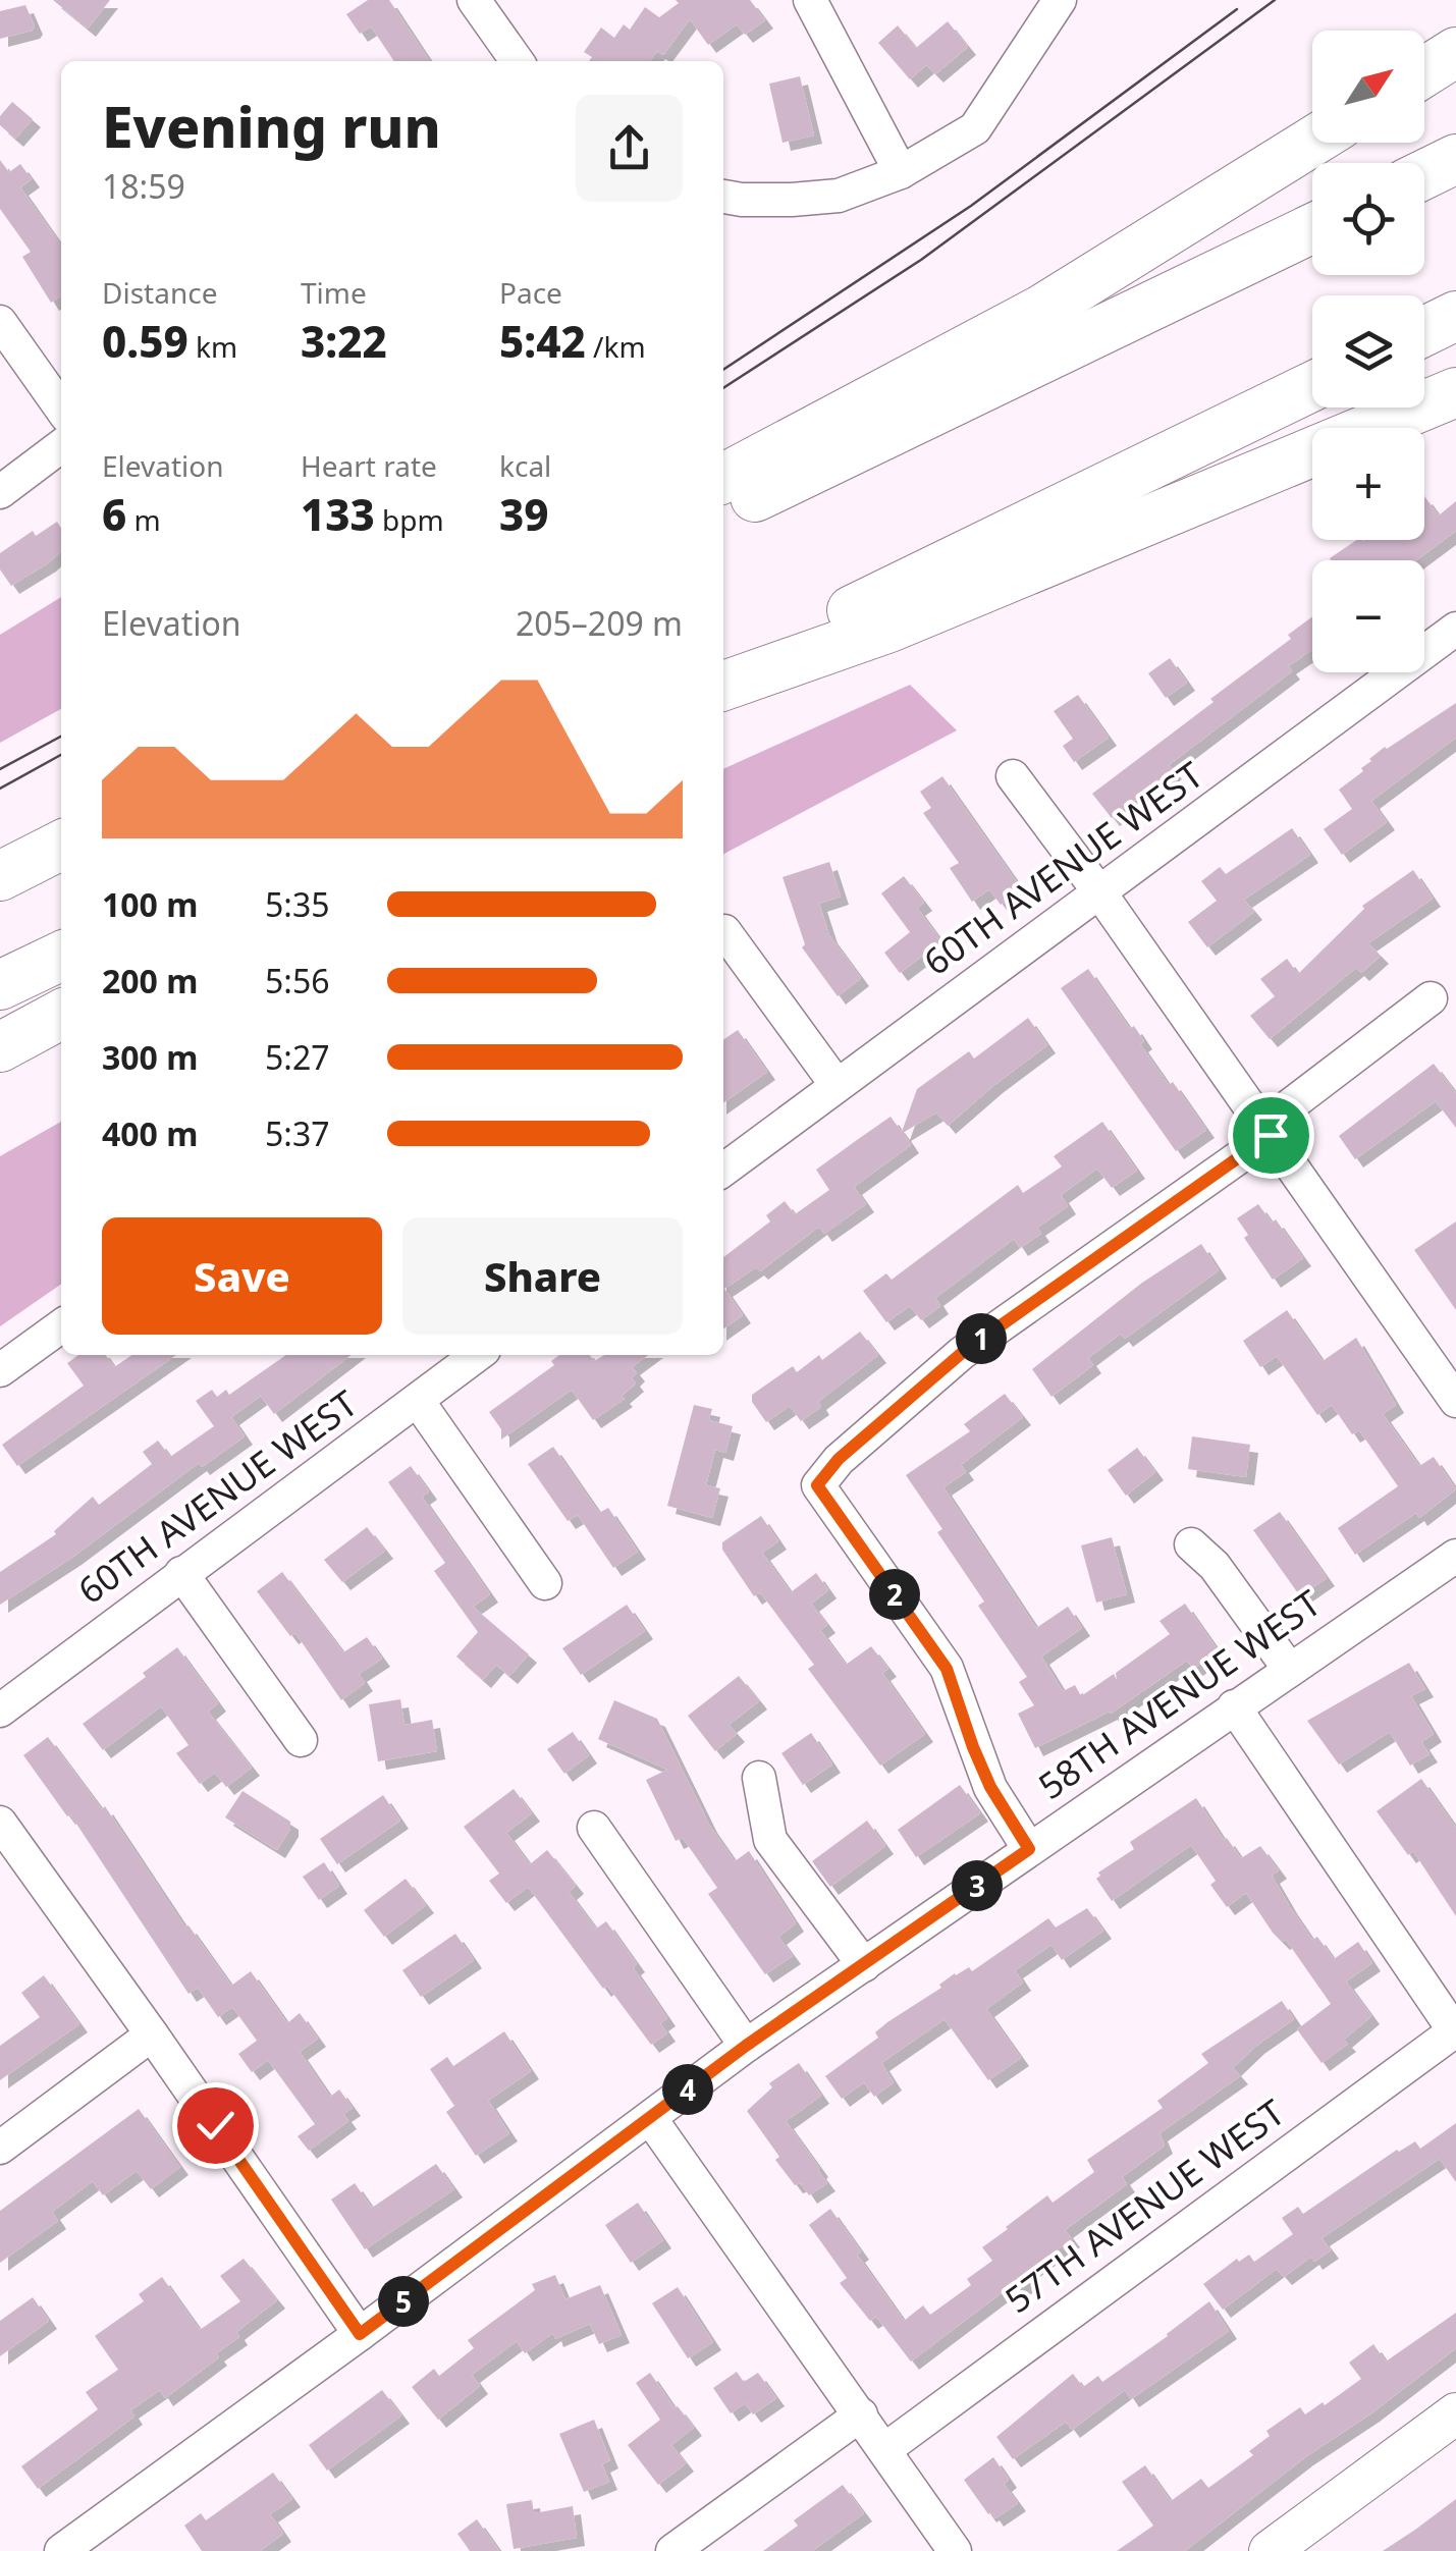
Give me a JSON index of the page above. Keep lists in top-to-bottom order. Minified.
{"streets":{"street":["60TH AVENUE WEST","58TH AVENUE WEST","57TH AVENUE WEST"]},"north":"top right","page":{"map_buttons":["+","−"],"heading":["Evening run","18:59"],"stats":[["Distance","0.59 km"],["Time","3:22"],["Pace","5:42 /km"],["Elevation","6 m"],["Heart rate","133 bpm"],["kcal","39"]],"chart":["Elevation","205–209 m"],"list":[{"name":"100 m","note":"5:35"},{"name":"200 m","note":"5:56"},{"name":"300 m","note":"5:27"},{"name":"400 m","note":"5:37"}],"buttons":["Save","Share"],"pins":["1","2","3","4","5"]}}
